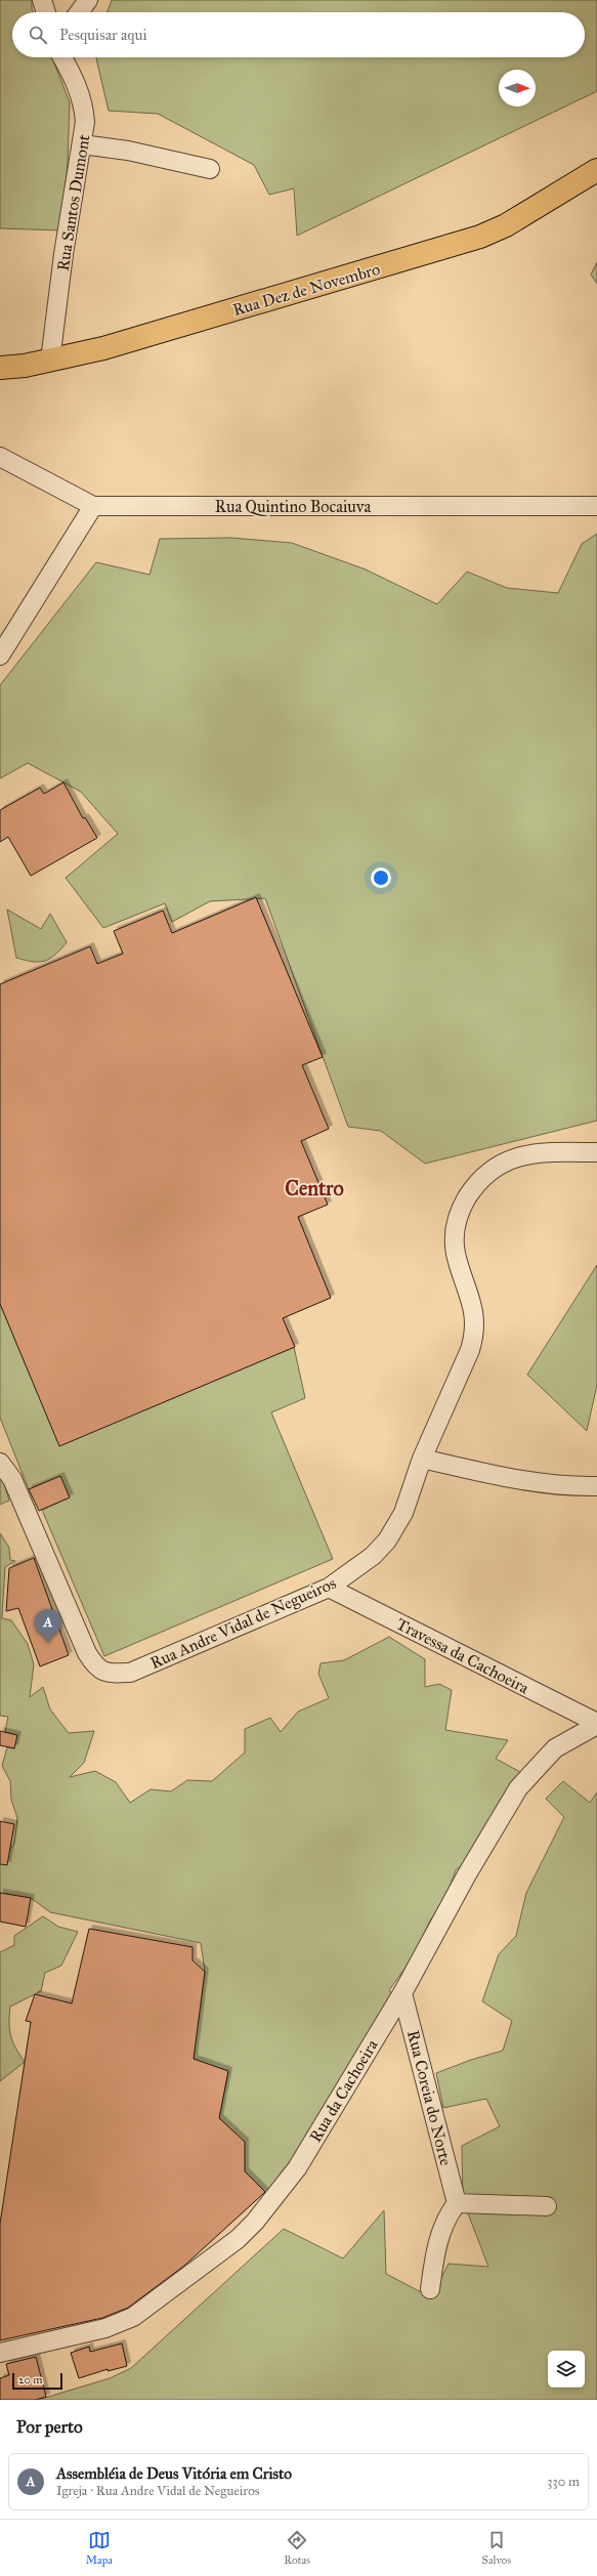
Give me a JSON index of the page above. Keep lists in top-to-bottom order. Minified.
{"streets":{"main road":["Rua Dez de Novembro"],"street":["Rua Santos Dumont","Rua Quintino Bocaiuva","Rua Andre Vidal de Negueiros","Travessa da Cachoeira","Rua da Cachoeira","Rua Coreia do Norte"]},"crossings":[["Rua Santos Dumont","Rua Dez de Novembro"],["Rua Andre Vidal de Negueiros","Travessa da Cachoeira"],["Travessa da Cachoeira","Rua da Cachoeira"],["Rua da Cachoeira","Rua Coreia do Norte"]],"districts":["Centro"],"scale_bar":"20 m","north":"right","page":{"search":"Pesquisar aqui","pins":"A","scale":"20 m","heading":"Por perto","list":[{"mark":"A","name":"Assembléia de Deus Vitória em Cristo","note":"Igreja · Rua Andre Vidal de Negueiros","value":"330 m"}],"nav":["Mapa","Rotas","Salvos"]}}
